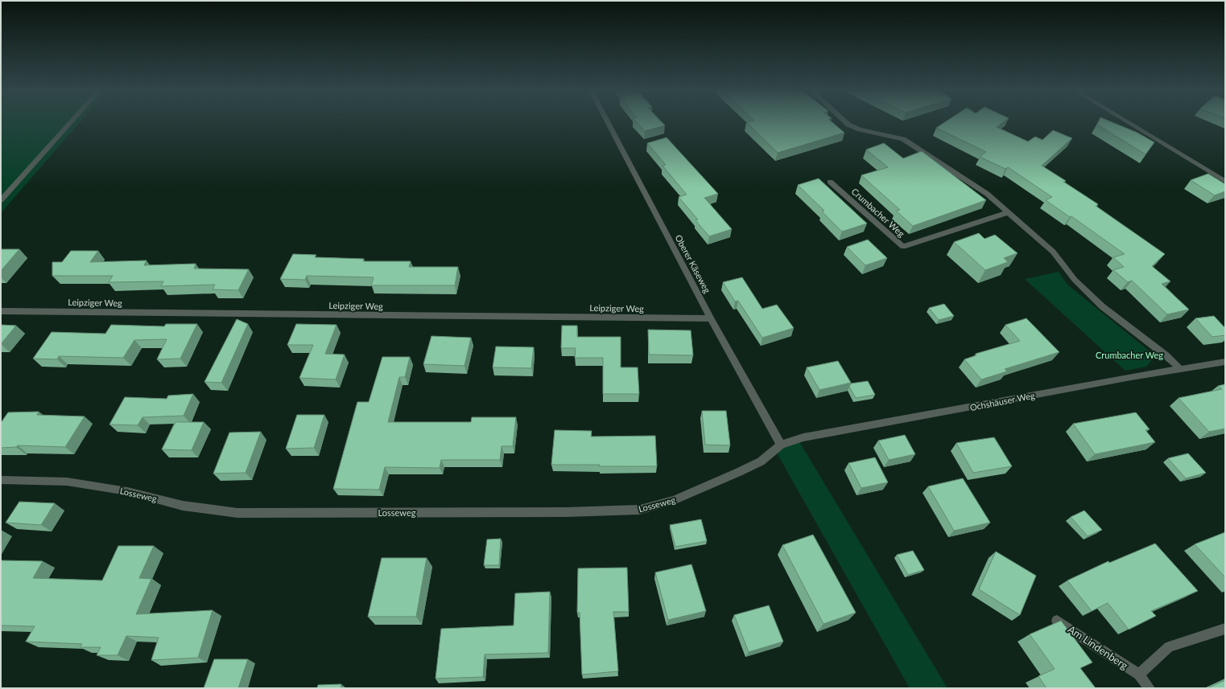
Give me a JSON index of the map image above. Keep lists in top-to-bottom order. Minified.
{"streets":{"street":["Crumbacher Weg","Oberer Käseweg","Leipziger Weg","Ochshäuser Weg","Losseweg","Am Lindenberg"]},"crossings":[["Oberer Käseweg","Leipziger Weg"],["Oberer Käseweg","Ochshäuser Weg"],["Oberer Käseweg","Losseweg"],["Ochshäuser Weg","Losseweg"]],"parks":["Crumbacher Weg"]}
